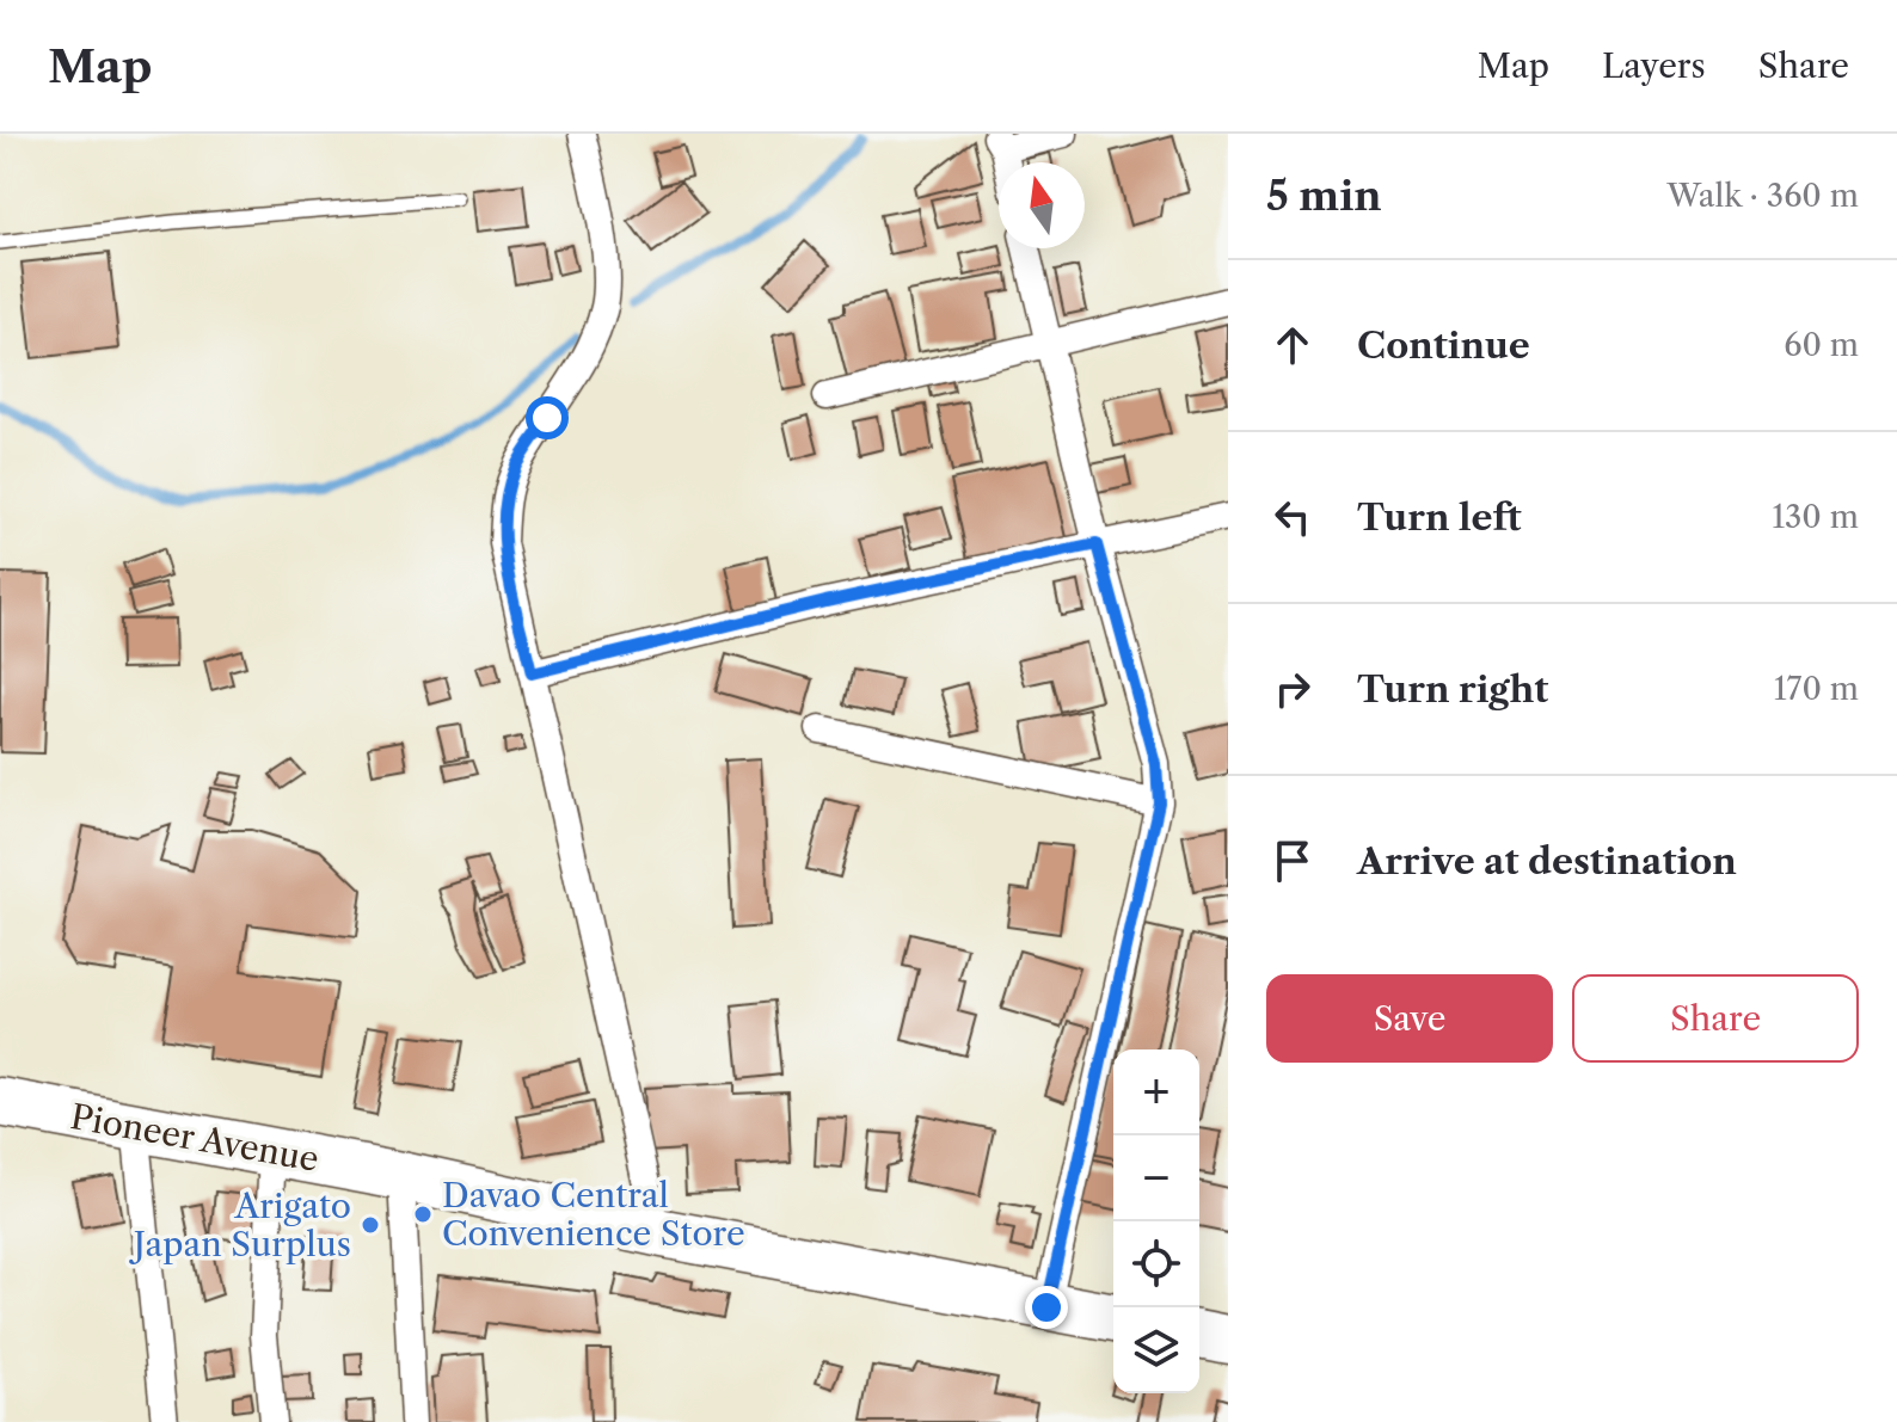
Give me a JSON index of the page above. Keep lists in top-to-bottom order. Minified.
{"streets":{"highway":["Pioneer Avenue"]},"places":["Davao Central Convenience Store","Arigato Japan Surplus"],"north":"top","page":{"header":"Map","nav":["Map","Layers","Share"],"heading":["5 min","Walk · 360 m"],"list":[["Continue","60 m"],["Turn left","130 m"],["Turn right","170 m"],"Arrive at destination"],"buttons":["Save","Share"],"map_buttons":["+","−"]}}
